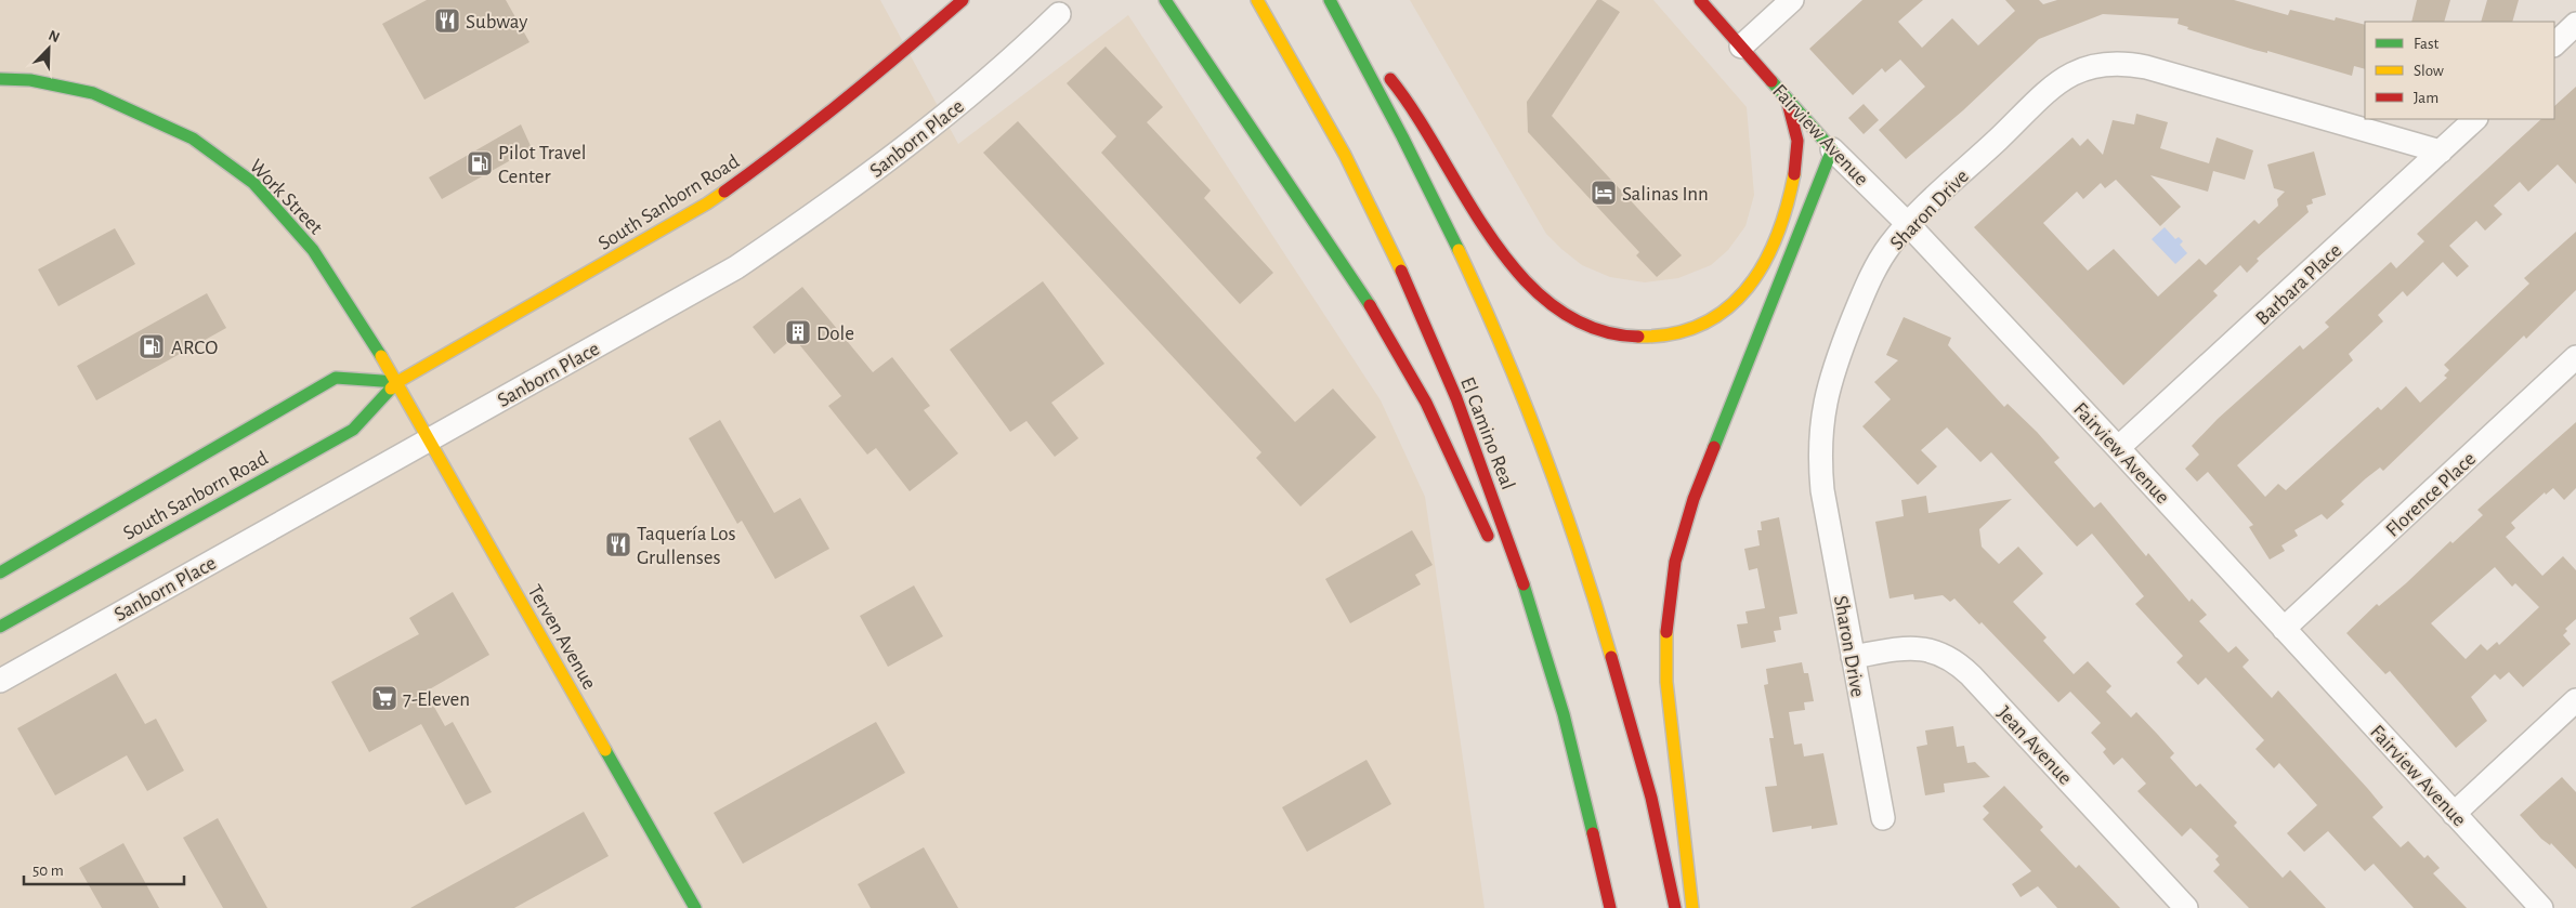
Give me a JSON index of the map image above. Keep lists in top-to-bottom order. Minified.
{"streets":{"main road":["Fairview Avenue","Work Street","South Sanborn Road","El Camino Real","Terven Avenue"],"street":["Sanborn Place","Sharon Drive","Barbara Place","Florence Place","Jean Avenue"]},"crossings":[["Fairview Avenue","Sharon Drive"],["Fairview Avenue","Barbara Place"],["Fairview Avenue","Florence Place"],["Sanborn Place","Terven Avenue"],["Work Street","South Sanborn Road"],["Work Street","Terven Avenue"],["South Sanborn Road","Terven Avenue"],["Sharon Drive","Barbara Place"],["Sharon Drive","Jean Avenue"]],"places":{"restaurant":["Subway","Taquería Los Grullenses"],"fuel station":["Pilot Travel Center","ARCO"],"hotel":["Salinas Inn"],"building":["Dole"],"supermarket":["7-Eleven"]},"legend":["Fast","Slow","Jam"],"scale_bar":"50 m","north":"top right"}
